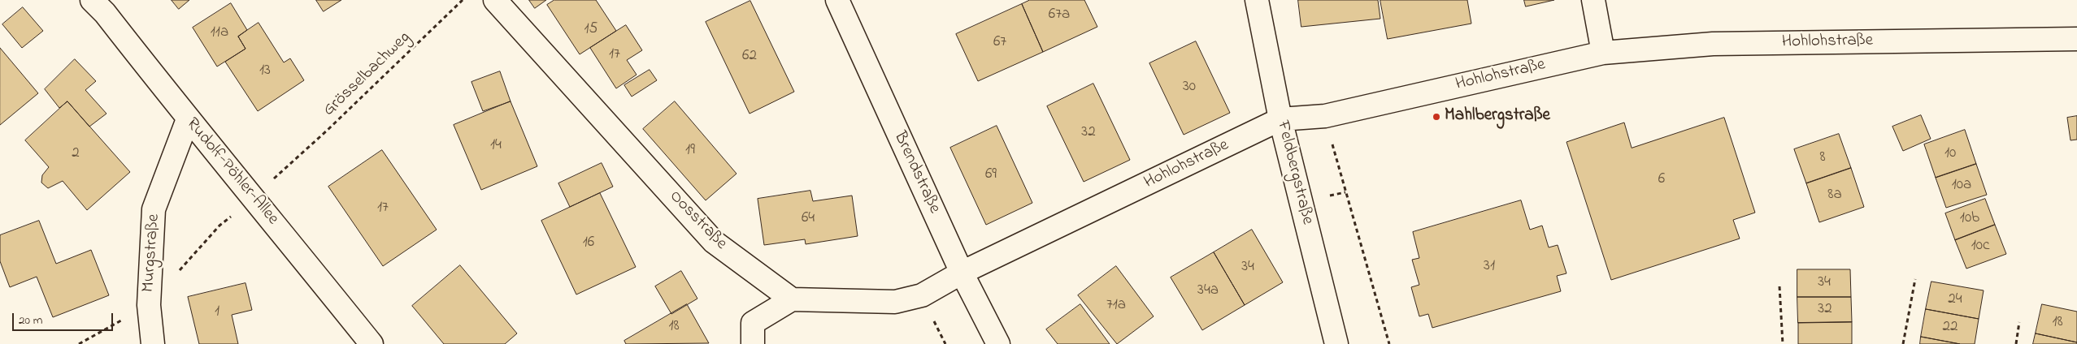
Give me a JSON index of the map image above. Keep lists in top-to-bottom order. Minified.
{"streets":{"street":["Hohlohstraße","Rudolf-Pöhler-Allee","Brendstraße","Feldbergstraße","Oosstraße","Murgstraße"],"path":["Grösselbachweg"]},"crossings":[["Hohlohstraße","Brendstraße"],["Hohlohstraße","Feldbergstraße"],["Rudolf-Pöhler-Allee","Murgstraße"]],"places":["Mahlbergstraße"],"house_numbers":["67a","15","11a","67","17","62","13","30","32","14","19","2","10","8","69","6","10a","8a","17","64","10b","16","10c","31","34","34","34a","24","71a","32","1","18","18","22"],"scale_bar":"20 m"}
